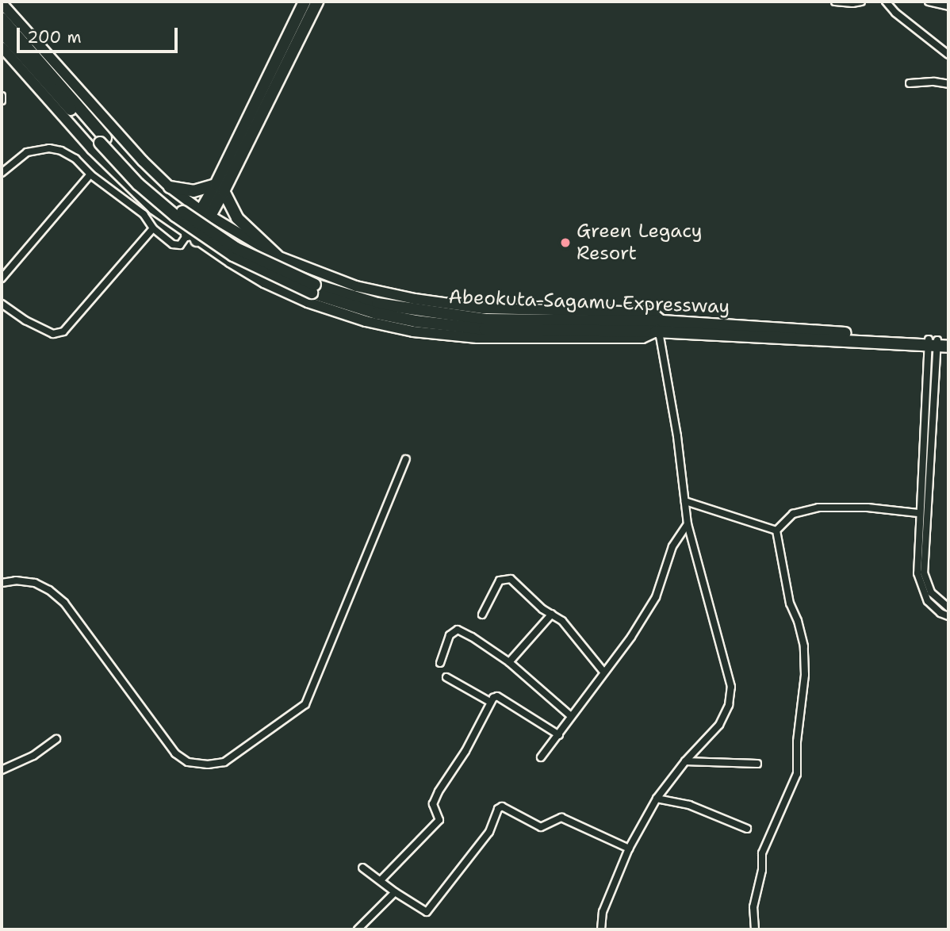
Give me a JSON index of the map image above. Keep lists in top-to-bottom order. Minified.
{"streets":{"highway":["Abeokuta-Sagamu Expressway"]},"places":["Green Legacy Resort"],"scale_bar":"200 m"}
